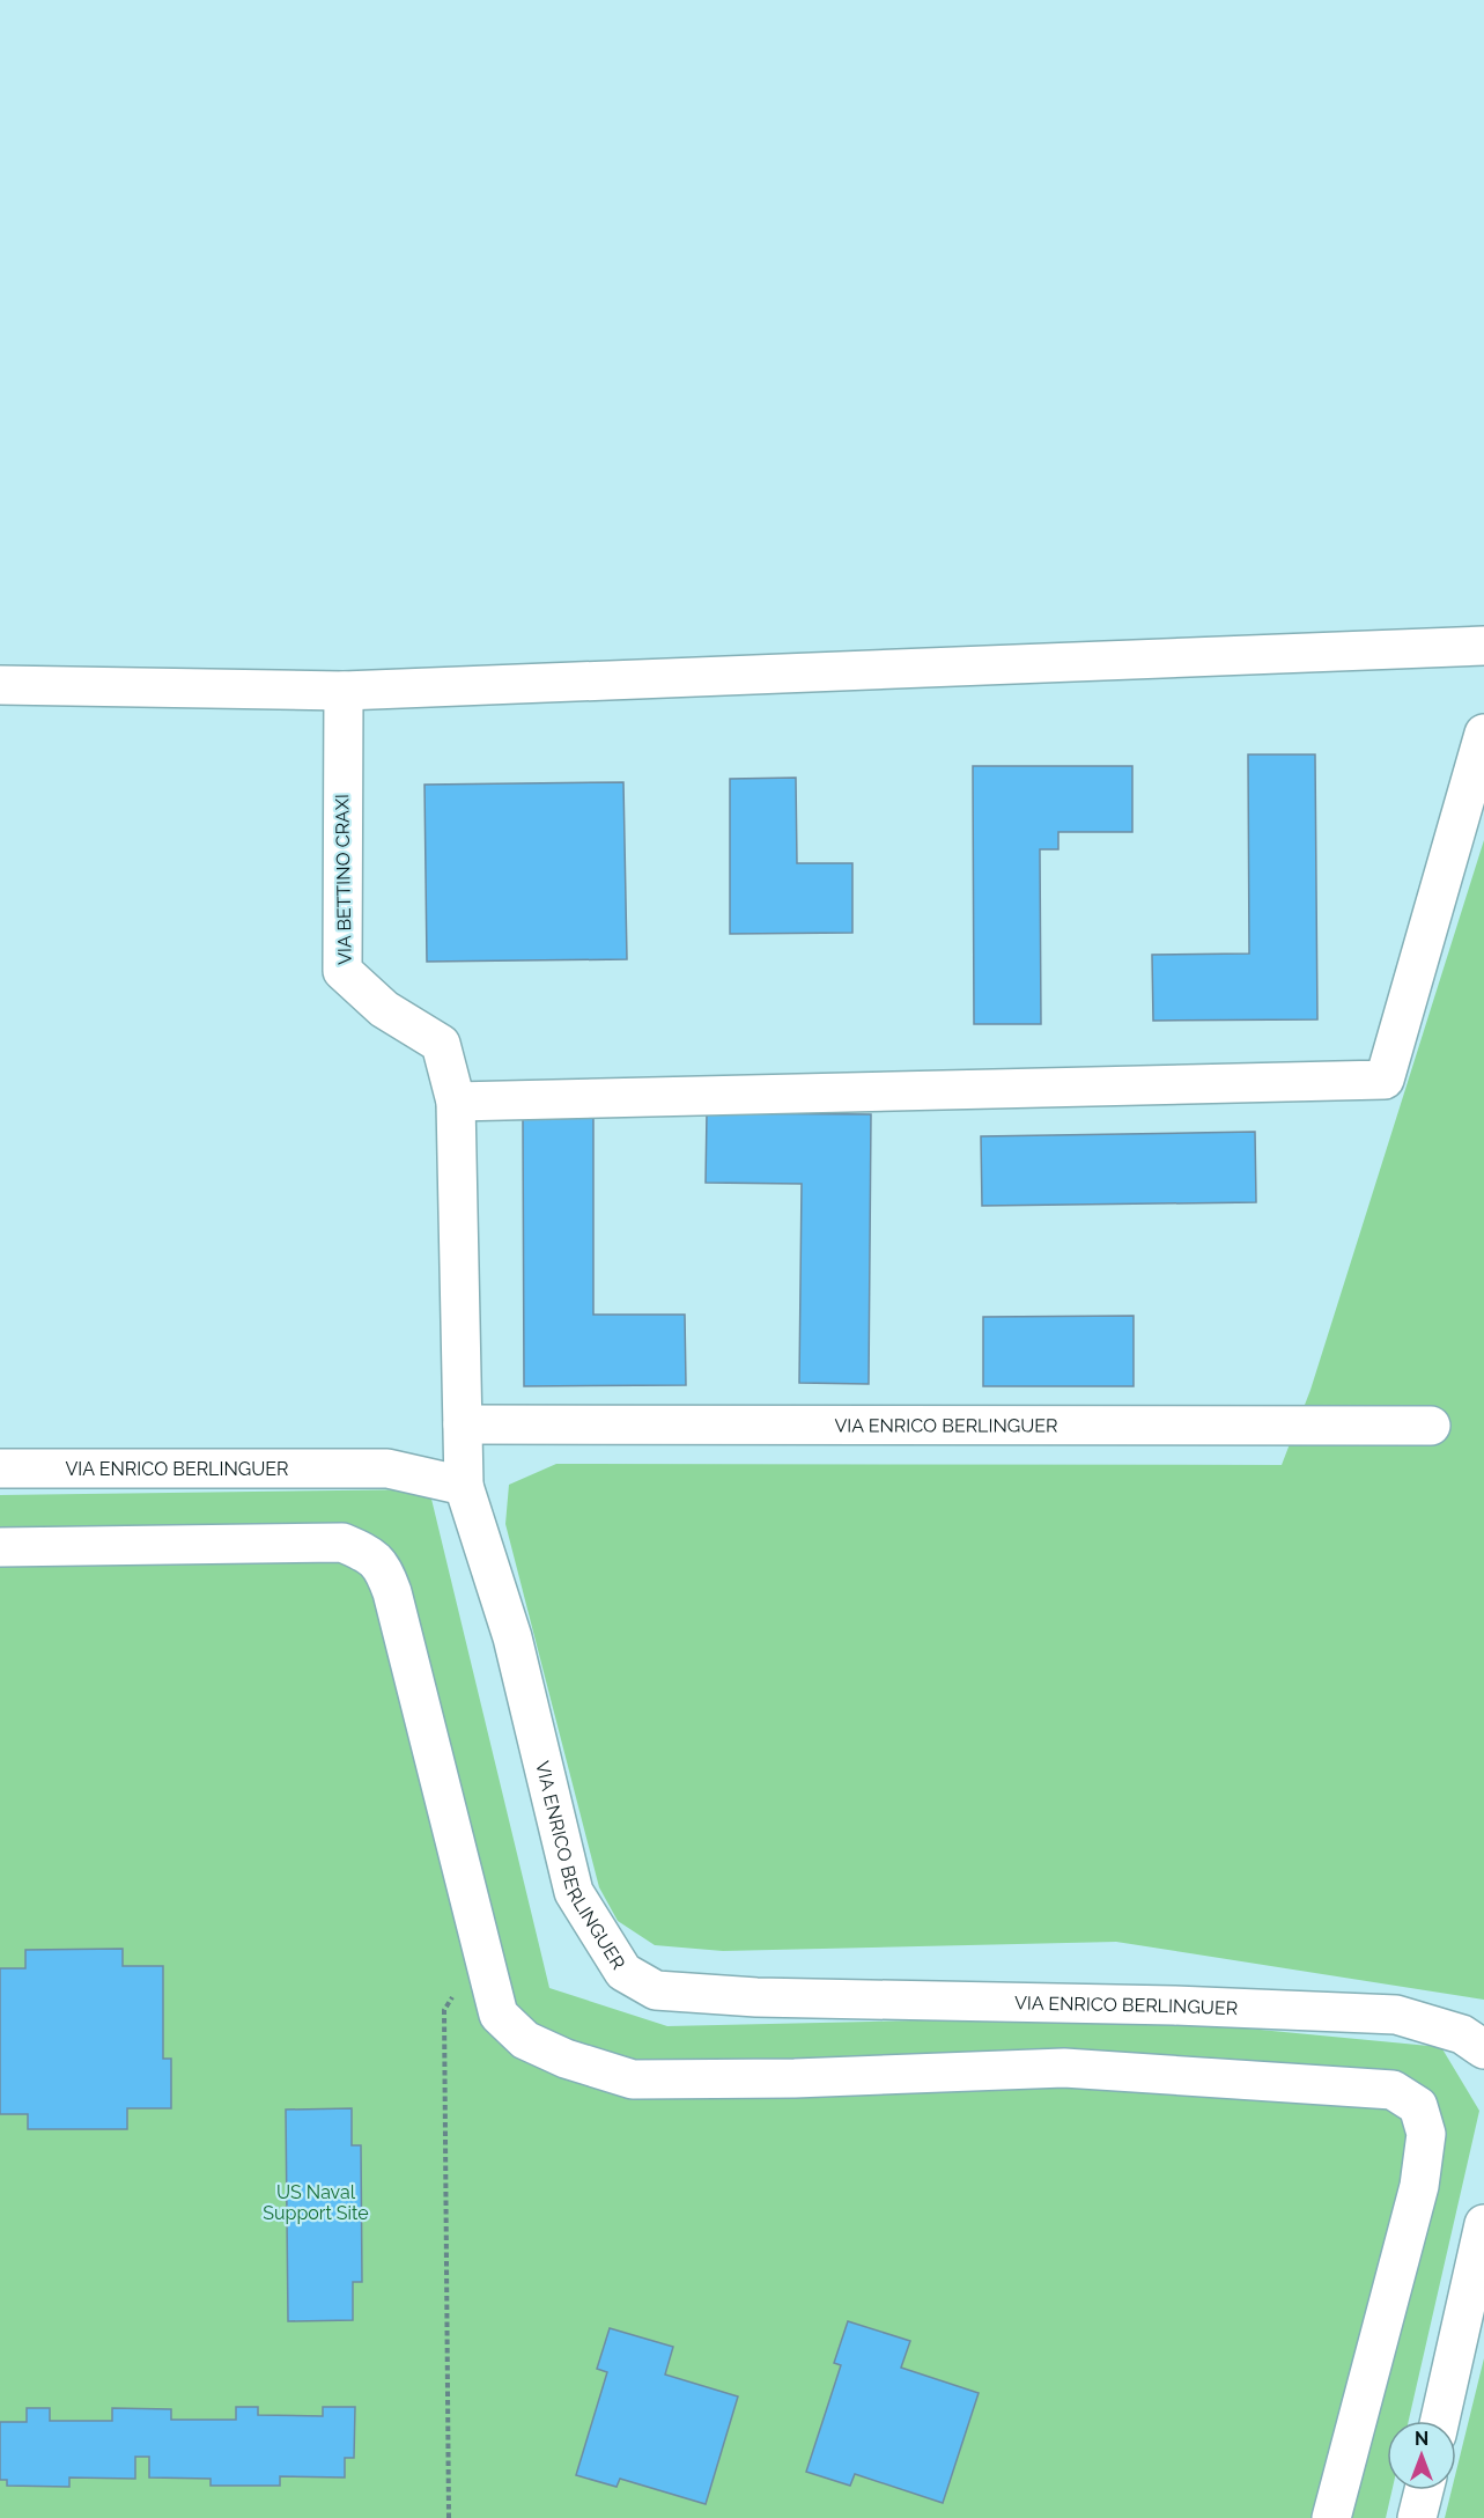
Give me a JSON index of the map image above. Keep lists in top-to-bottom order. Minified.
{"streets":{"street":["VIA BETTINO CRAXI","VIA ENRICO BERLINGUER"]},"crossings":[["VIA BETTINO CRAXI","VIA ENRICO BERLINGUER"]],"parks":["US Naval Support Site"],"north":"top"}
